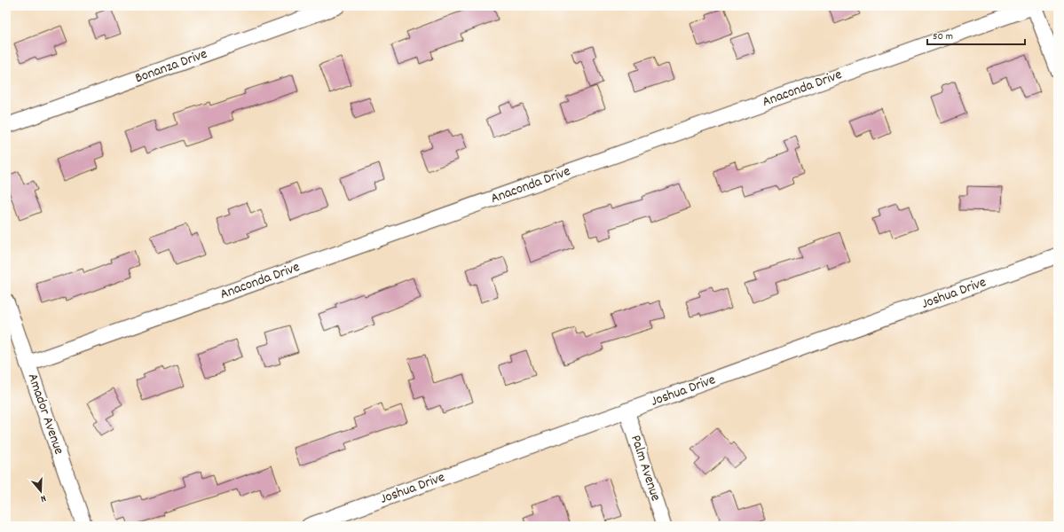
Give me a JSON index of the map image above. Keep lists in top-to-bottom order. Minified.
{"streets":{"street":["Bonanza Drive","Anaconda Drive","Joshua Drive","Amador Avenue","Palm Avenue"]},"crossings":[["Anaconda Drive","Amador Avenue"],["Joshua Drive","Palm Avenue"]],"scale_bar":"50 m","north":"bottom"}
